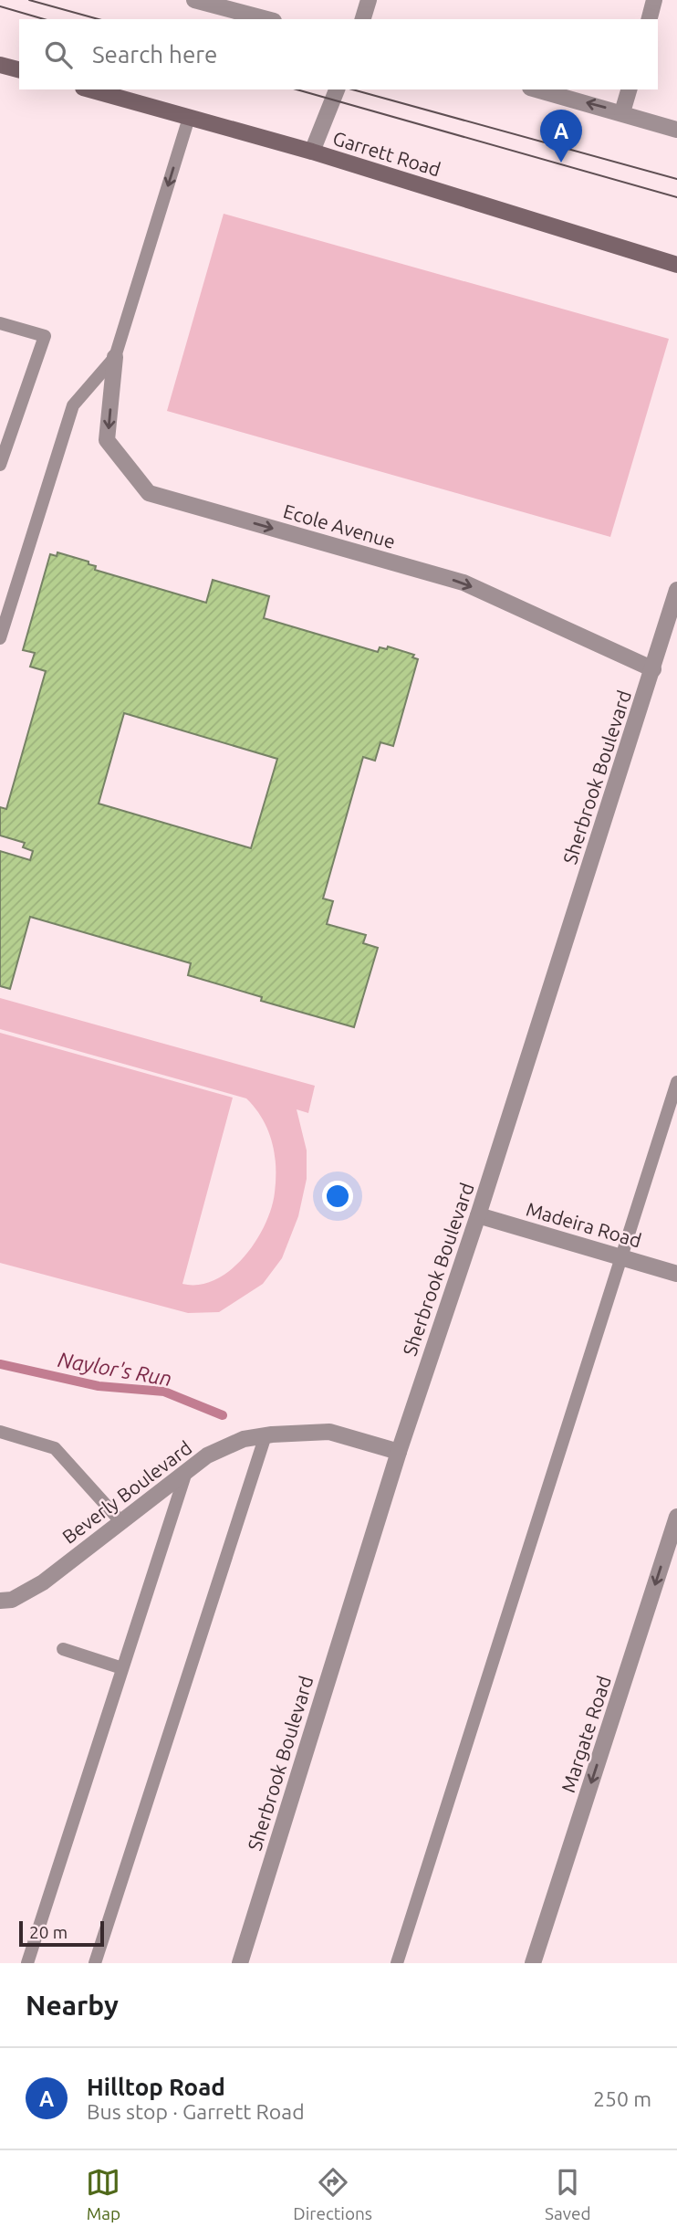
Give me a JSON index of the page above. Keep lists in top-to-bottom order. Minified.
{"streets":{"main road":["Garrett Road"],"street":["Ecole Avenue","Sherbrook Boulevard","Madeira Road","Beverly Boulevard","Margate Road"]},"crossings":[["Ecole Avenue","Sherbrook Boulevard"],["Sherbrook Boulevard","Madeira Road"],["Sherbrook Boulevard","Beverly Boulevard"]],"one_way":["Ecole Avenue","Margate Road"],"water":["Naylor's Run"],"scale_bar":"20 m","page":{"search":"Search here","pins":"A","scale":"20 m","heading":"Nearby","list":[{"mark":"A","name":"Hilltop Road","note":"Bus stop · Garrett Road","value":"250 m"}],"nav":["Map","Directions","Saved"]}}
